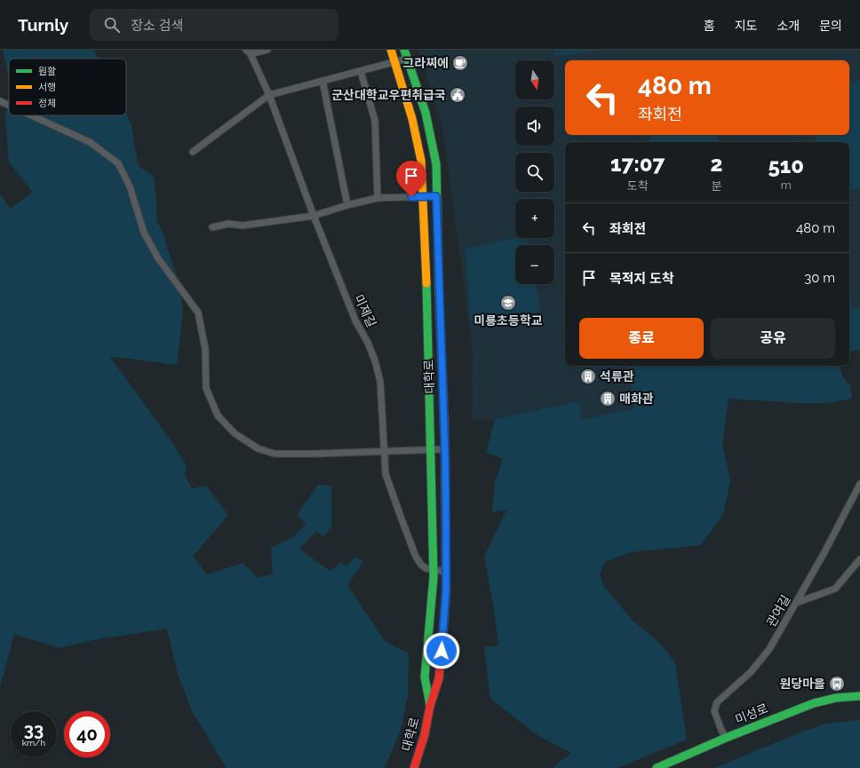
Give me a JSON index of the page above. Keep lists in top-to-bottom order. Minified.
{"streets":{"street":["미제길","대학로","관여길","미성로"]},"crossings":[["미제길","대학로"],["관여길","미성로"]],"places":{"cafe":["그라찌에"],"public building":["군산대학교우편취급국"],"school or university":["미룡초등학교"],"building":["석류관","매화관"],"bus stop":["원당마을"]},"legend":["원활","서행","정체"],"north":"bottom","page":{"header":"Turnly","search":"장소 검색","nav":["홈","지도","소개","문의"],"map_buttons":["+","−"],"turn":["480 m","좌회전"],"eta":["17:07","도착","2","분","510","m"],"list":[{"name":"좌회전","value":"480 m"},{"name":"목적지 도착","value":"30 m"}],"buttons":["종료","공유"],"speed":"33 km/h","limit":"40"}}
